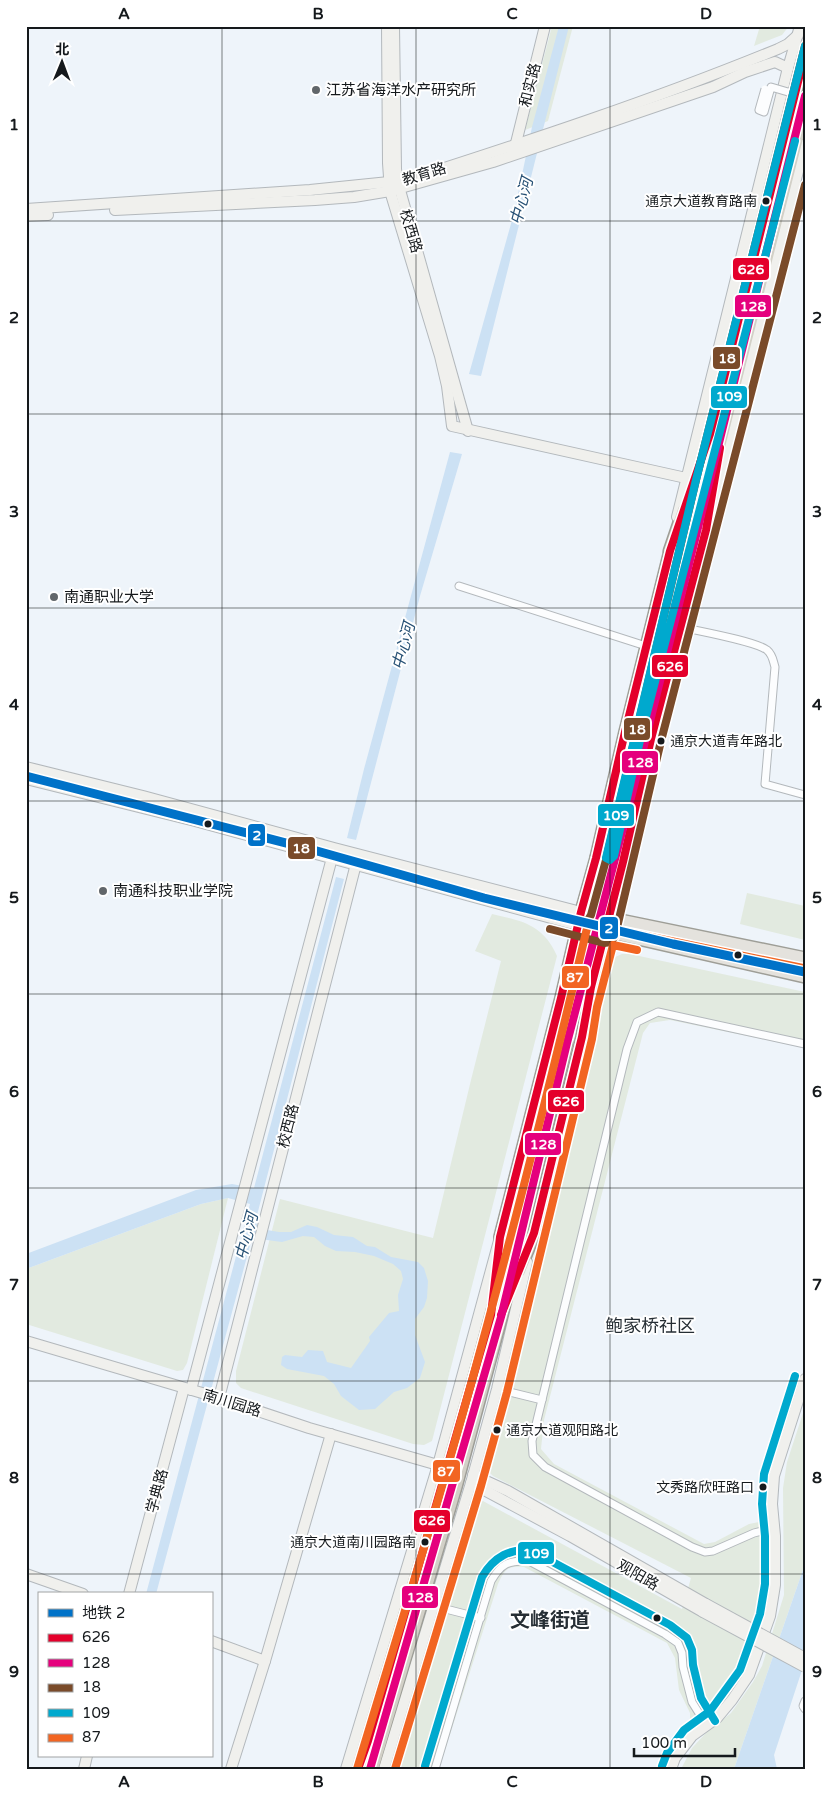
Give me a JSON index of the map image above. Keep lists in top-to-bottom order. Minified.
{"streets":{"street":["和实路","教育路","校西路","南川园路","学典路","观阳路"]},"crossings":[["和实路","教育路"],["教育路","校西路"],["校西路","南川园路"],["校西路","学典路"],["南川园路","学典路"]],"districts":["鲍家桥社区","文峰街道"],"water":["中心河"],"places":["江苏省海洋水产研究所","通京大道教育路南","南通职业大学","通京大道青年路北","南通科技职业学院","通京大道观阳路北","文秀路欣旺路口","通京大道南川园路南"],"lines":["transit line 18","transit line 109","transit line 626","transit line 128","metro line 2","transit line 87"],"legend":["地铁 2","626","128","18","109","87"],"scale_bar":"100 m","north":"top","grid":{"columns":["A","B","C","D"],"rows":["1","2","3","4","5","6","7","8","9"]}}
